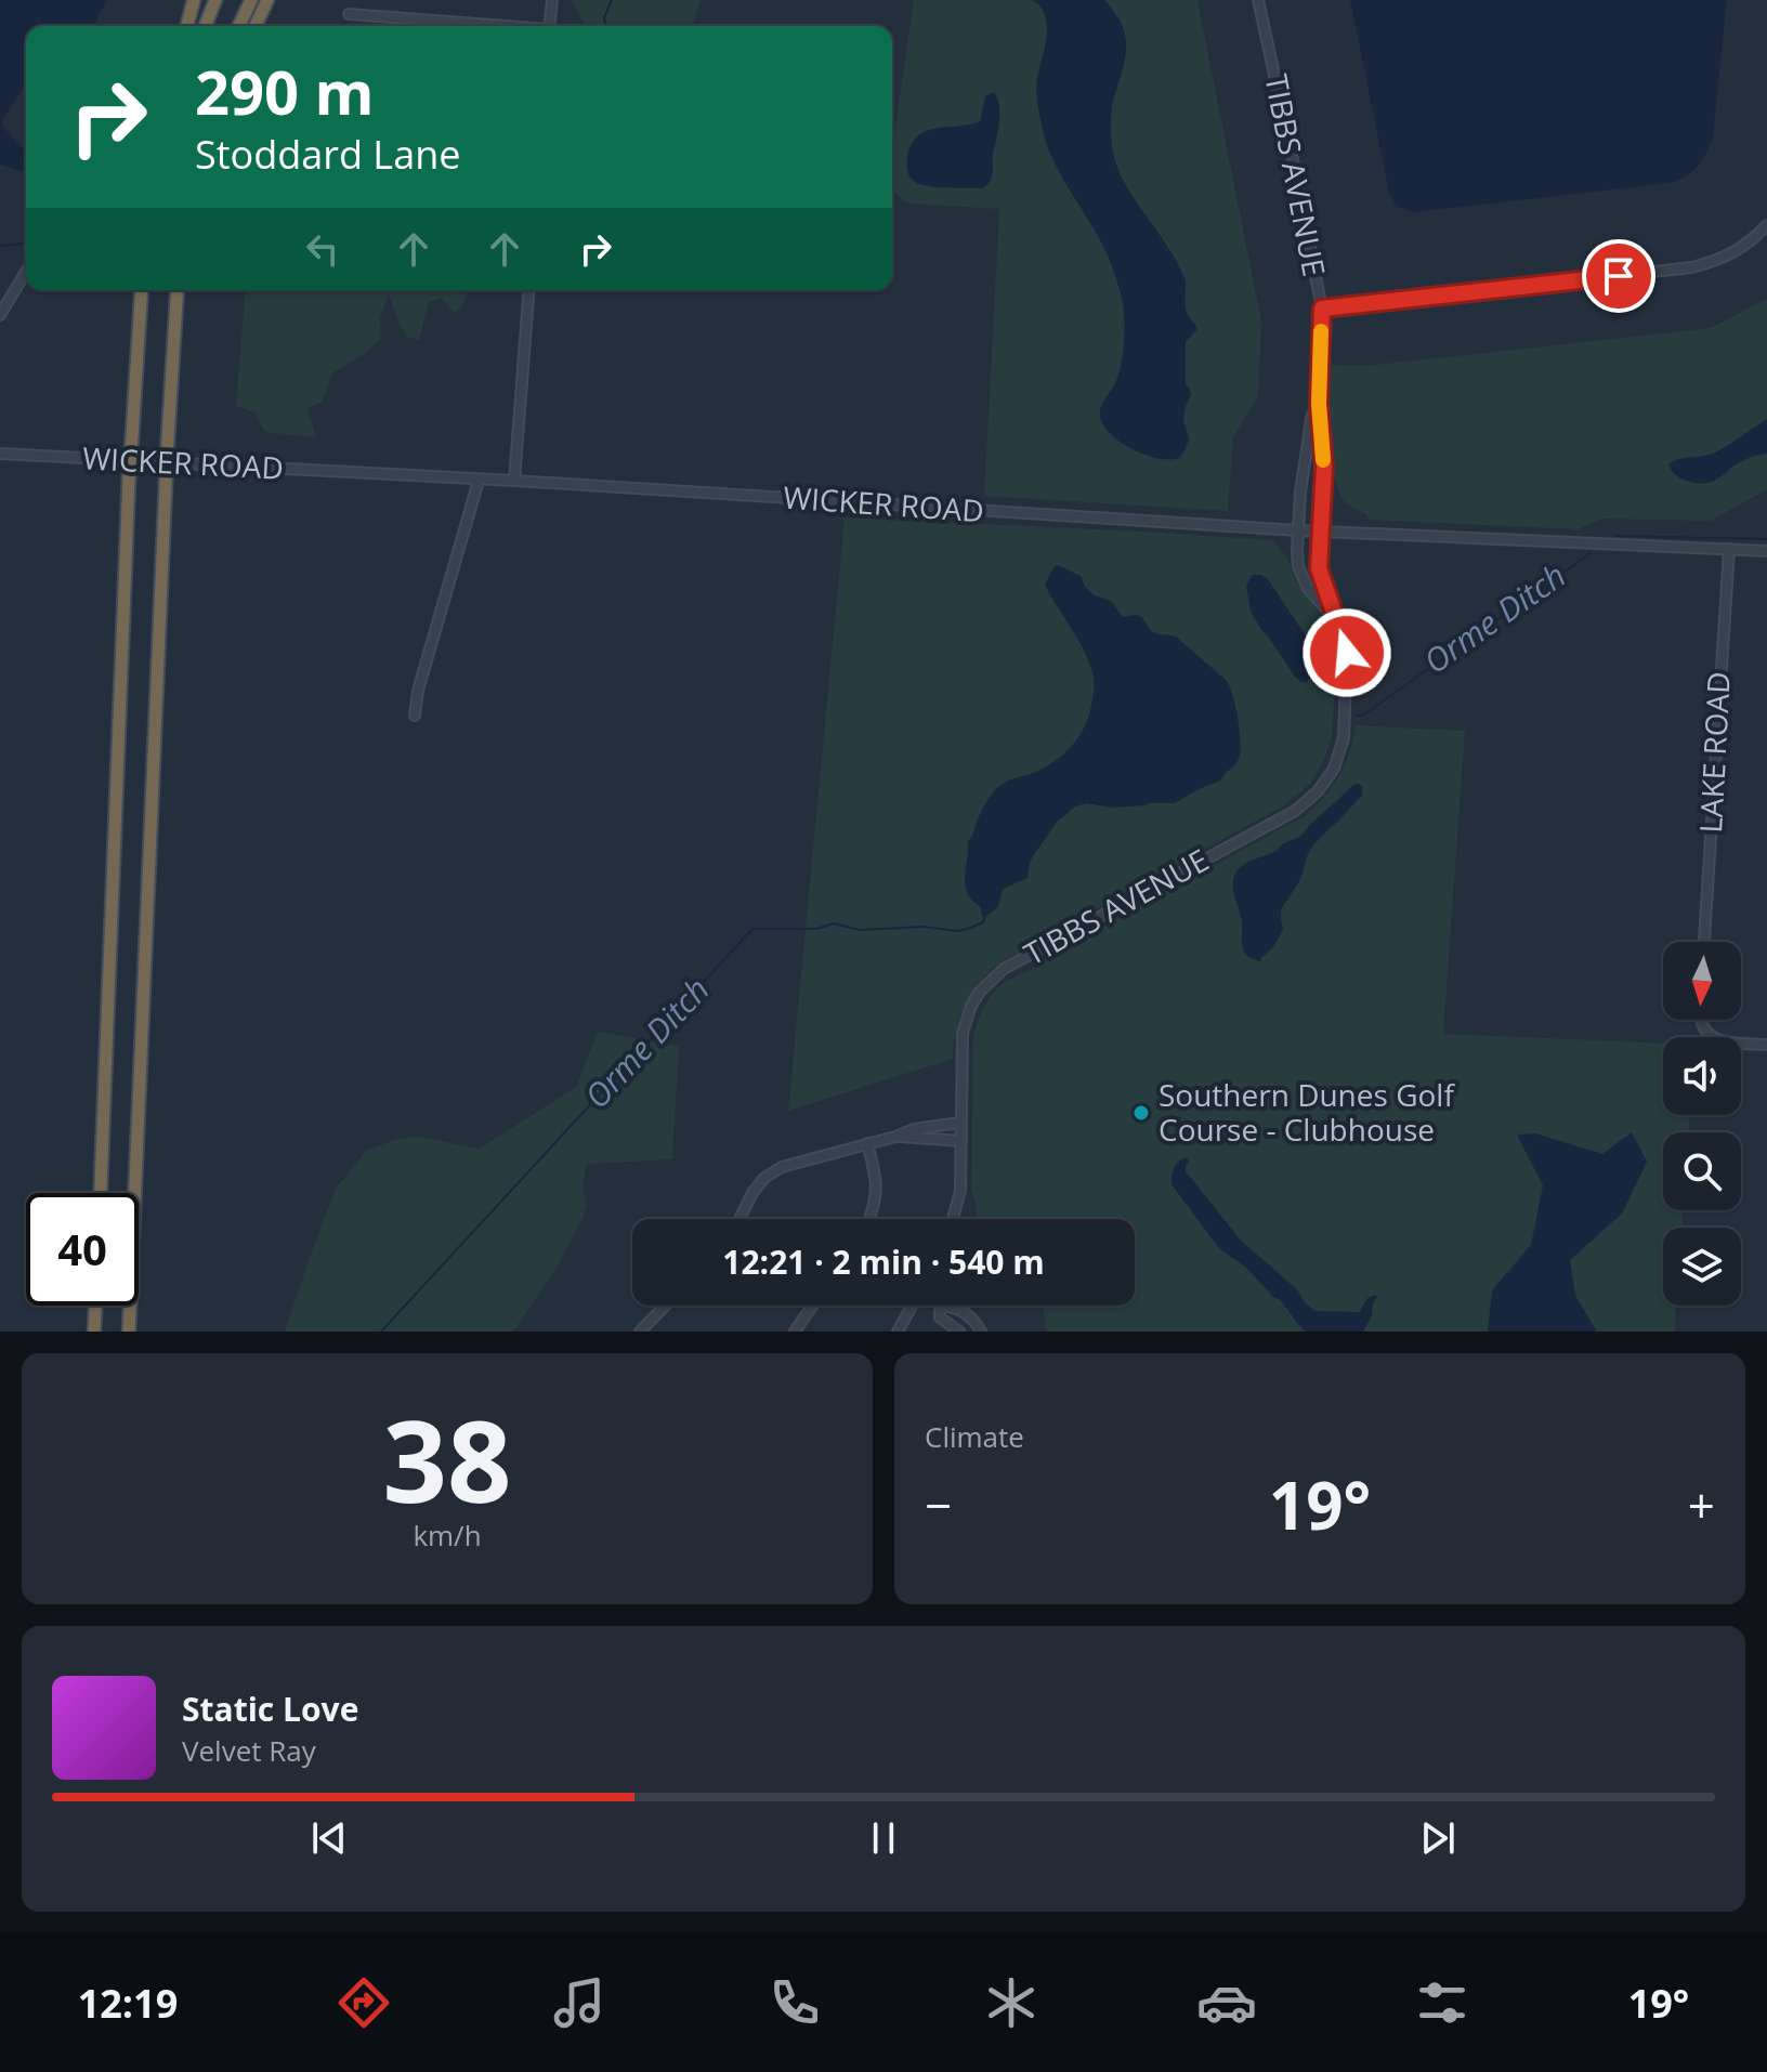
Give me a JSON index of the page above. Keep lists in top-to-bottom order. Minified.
{"streets":{"street":["TIBBS AVENUE","WICKER ROAD","LAKE ROAD"]},"crossings":[["TIBBS AVENUE","WICKER ROAD"],["WICKER ROAD","LAKE ROAD"]],"water":["Orme Ditch"],"places":["Southern Dunes Golf Course - Clubhouse"],"north":"bottom","page":{"turn":["290 m","Stoddard Lane"],"limit":"40","trip":"12:21 · 2 min · 540 m","tile":[["38","km/h"],"Climate"],"heat":["−","19°","+"],"song":["Static Love","Velvet Ray"],"tabs":["12:19","19°"]}}
